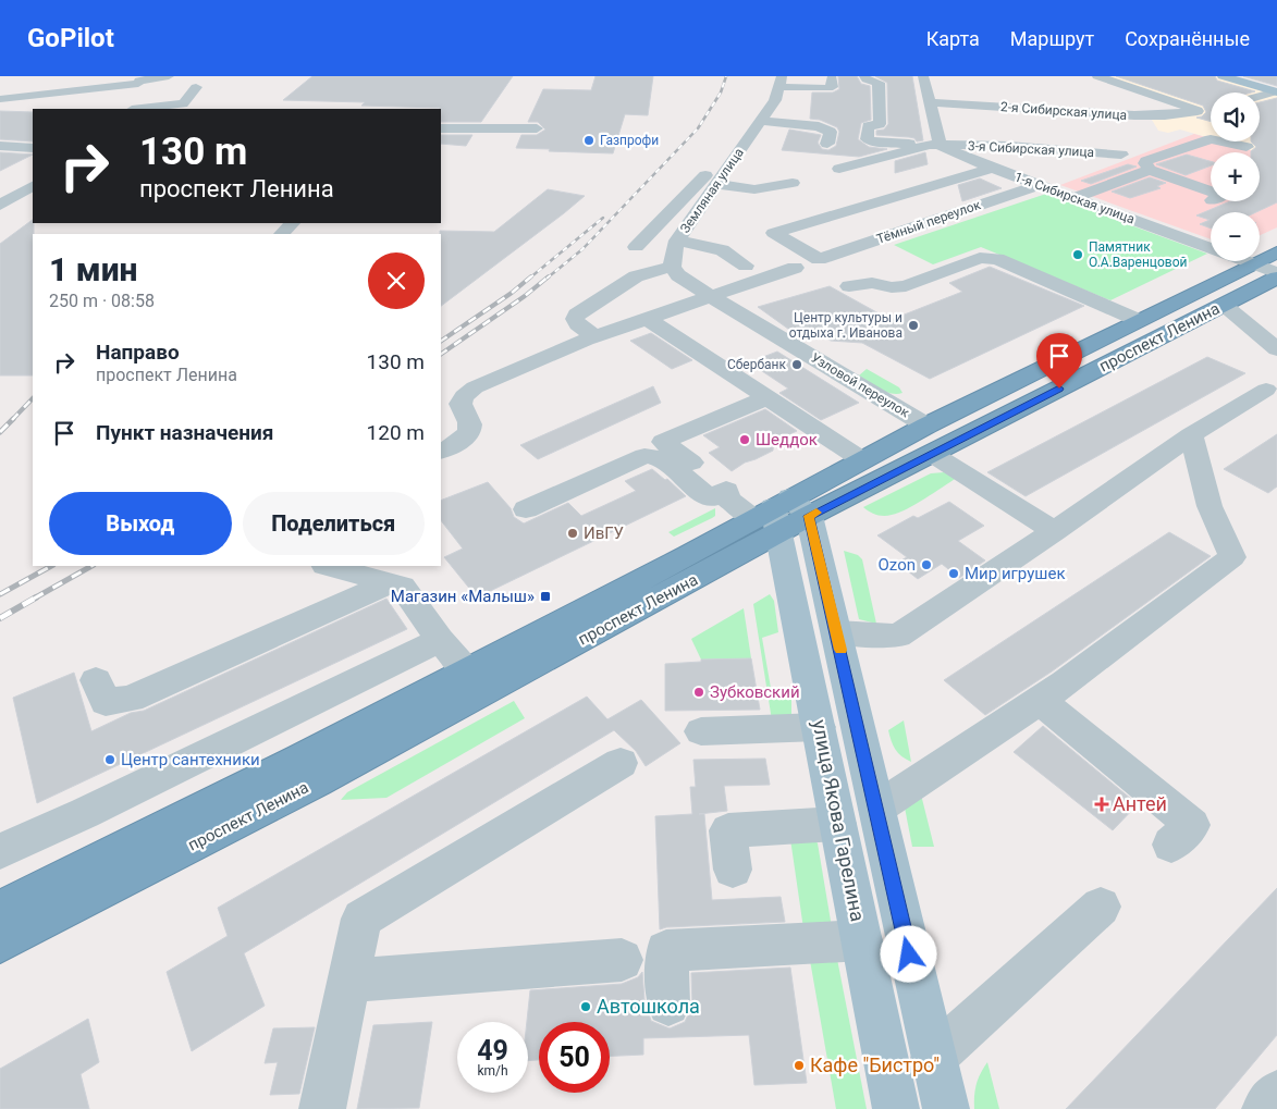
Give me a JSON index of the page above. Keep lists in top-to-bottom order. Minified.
{"streets":{"highway":["проспект Ленина"],"main road":["улица Якова Гарелина"],"street":["2-я Сибирская улица","3-я Сибирская улица","Земляная улица","1-я Сибирская улица","Тёмный переулок","Узловой переулок"]},"crossings":[["3-я Сибирская улица","1-я Сибирская улица"],["1-я Сибирская улица","Тёмный переулок"],["1-я Сибирская улица","проспект Ленина"],["проспект Ленина","Узловой переулок"],["проспект Ленина","улица Якова Гарелина"]],"places":{"other":["Газпрофи","Памятник О.А.Варенцовой","Центр культуры и отдыха г. Иванова","Сбербанк","Шеддок","ИвГУ","Ozon","Мир игрушек","Зубковский","Центр сантехники","Автошкола","Кафе \"Бистро\""],"transit":["Магазин «Малыш»"],"health":["Антей"]},"page":{"header":"GoPilot","nav":["Карта","Маршрут","Сохранённые"],"map_buttons":["+","−"],"turn":["130 m","проспект Ленина"],"heading":["1 мин","250 m · 08:58"],"list":[{"name":"Направо","note":"проспект Ленина","value":"130 m"},{"name":"Пункт назначения","value":"120 m"}],"buttons":["Выход","Поделиться"],"speed":"49 km/h","limit":"50"}}
